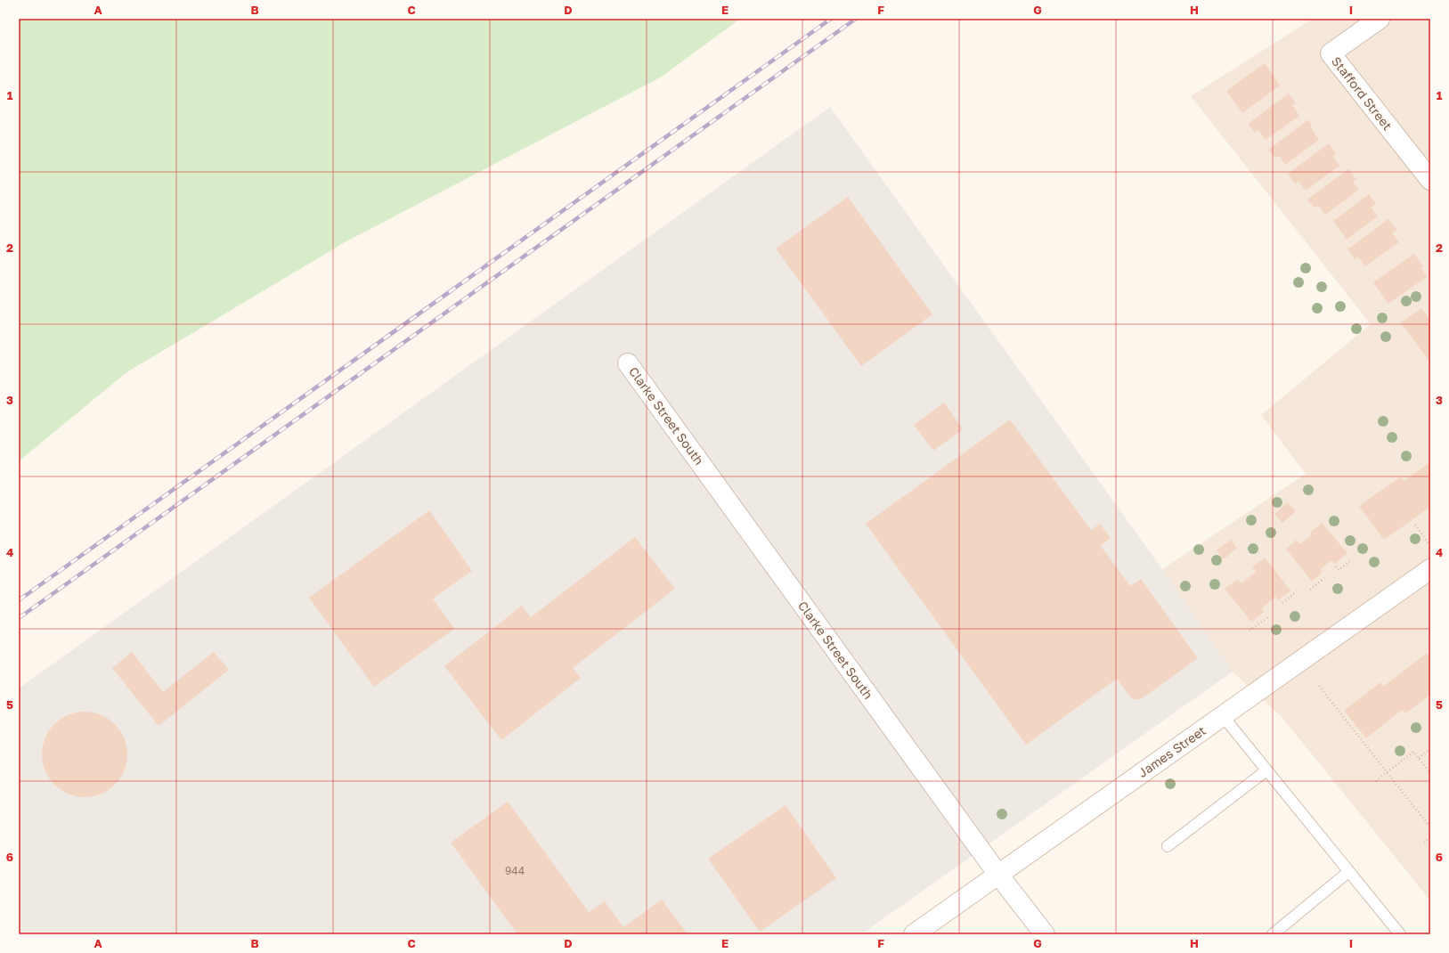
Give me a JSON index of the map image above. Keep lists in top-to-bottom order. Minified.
{"streets":{"street":["Stafford Street","Clarke Street South","James Street"]},"crossings":[["Clarke Street South","James Street"]],"house_numbers":["944"],"grid":{"columns":["A","B","C","D","E","F","G","H","I"],"rows":["1","2","3","4","5","6"]}}
